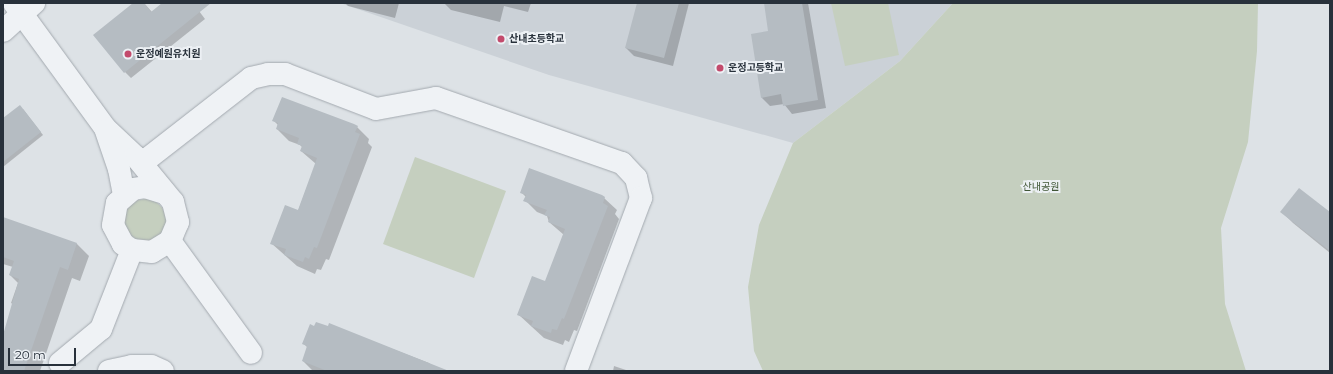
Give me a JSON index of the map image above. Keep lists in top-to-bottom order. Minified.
{"parks":["산내공원"],"places":["산내초등학교","운정예원유치원","운정고등학교"],"scale_bar":"20 m"}
